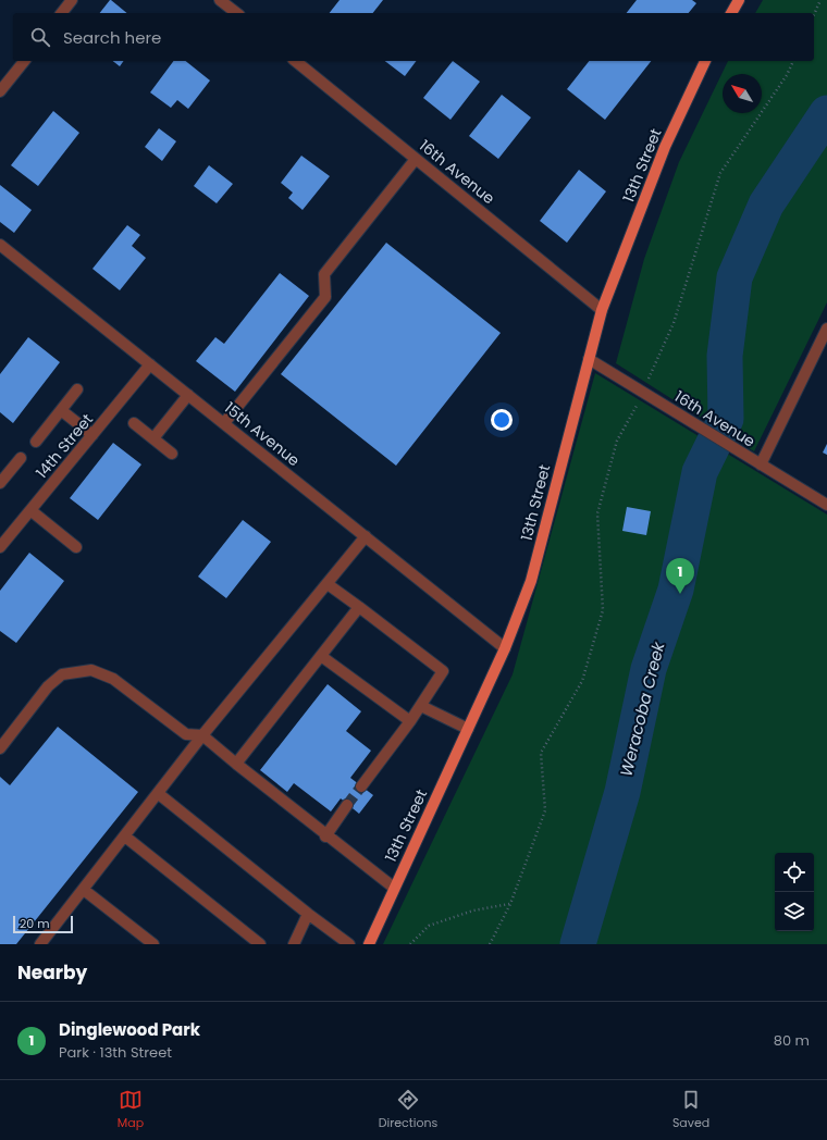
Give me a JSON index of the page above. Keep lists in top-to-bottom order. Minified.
{"streets":{"main road":["13th Street"],"street":["16th Avenue","15th Avenue","14th Street"]},"crossings":[["13th Street","16th Avenue"],["13th Street","15th Avenue"],["15th Avenue","14th Street"]],"water":["Weracoba Creek"],"scale_bar":"20 m","north":"top left","page":{"search":"Search here","pins":"1","scale":"20 m","heading":"Nearby","list":[{"mark":"1","name":"Dinglewood Park","note":"Park · 13th Street","value":"80 m"}],"nav":["Map","Directions","Saved"]}}
